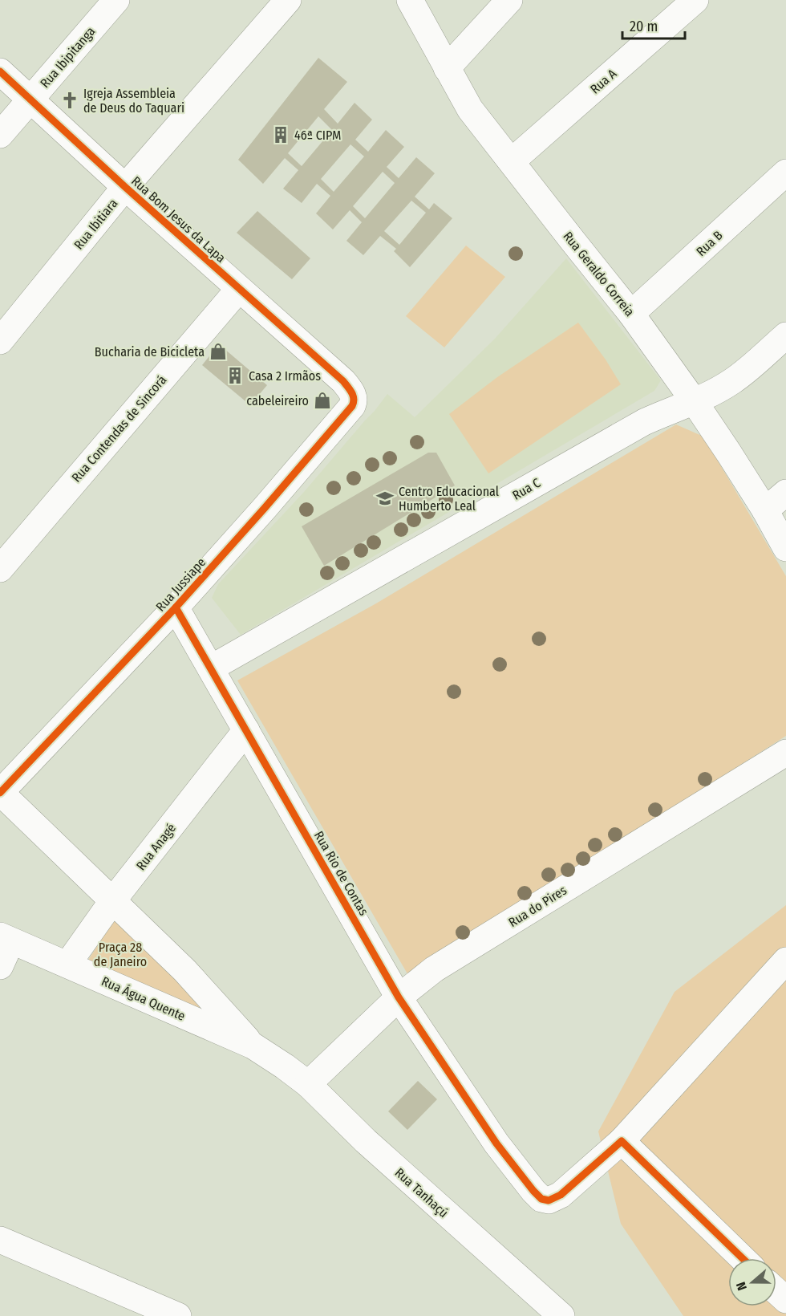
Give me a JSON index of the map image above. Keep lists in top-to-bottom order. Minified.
{"streets":{"street":["Rua Ibipitanga","Rua A","Rua Bom Jesus da Lapa","Rua Ibitiara","Rua B","Rua Geraldo Correia","Rua Contendas de Sincorá","Rua C","Rua Jussiape","Rua Anagé","Rua Rio de Contas","Rua do Pires","Rua Água Quente","Rua Tanhaçú"]},"crossings":[["Rua Ibipitanga","Rua Bom Jesus da Lapa"],["Rua A","Rua Geraldo Correia"],["Rua Bom Jesus da Lapa","Rua Ibitiara"],["Rua Bom Jesus da Lapa","Rua Contendas de Sincorá"],["Rua Bom Jesus da Lapa","Rua Jussiape"],["Rua B","Rua Geraldo Correia"],["Rua Geraldo Correia","Rua C"],["Rua C","Rua Rio de Contas"],["Rua Jussiape","Rua Rio de Contas"],["Rua Anagé","Rua Rio de Contas"],["Rua Anagé","Rua Água Quente"],["Rua Rio de Contas","Rua do Pires"],["Rua do Pires","Rua Tanhaçú"],["Rua Água Quente","Rua Tanhaçú"]],"parks":["Praça 28 de Janeiro"],"places":{"church":["Igreja Assembleia de Deus do Taquari"],"building":["46ª CIPM","Casa 2 Irmãos"],"shop":["Bucharia de Bicicleta","cabeleireiro"],"school or university":["Centro Educacional Humberto Leal"]},"scale_bar":"20 m","north":"left"}
